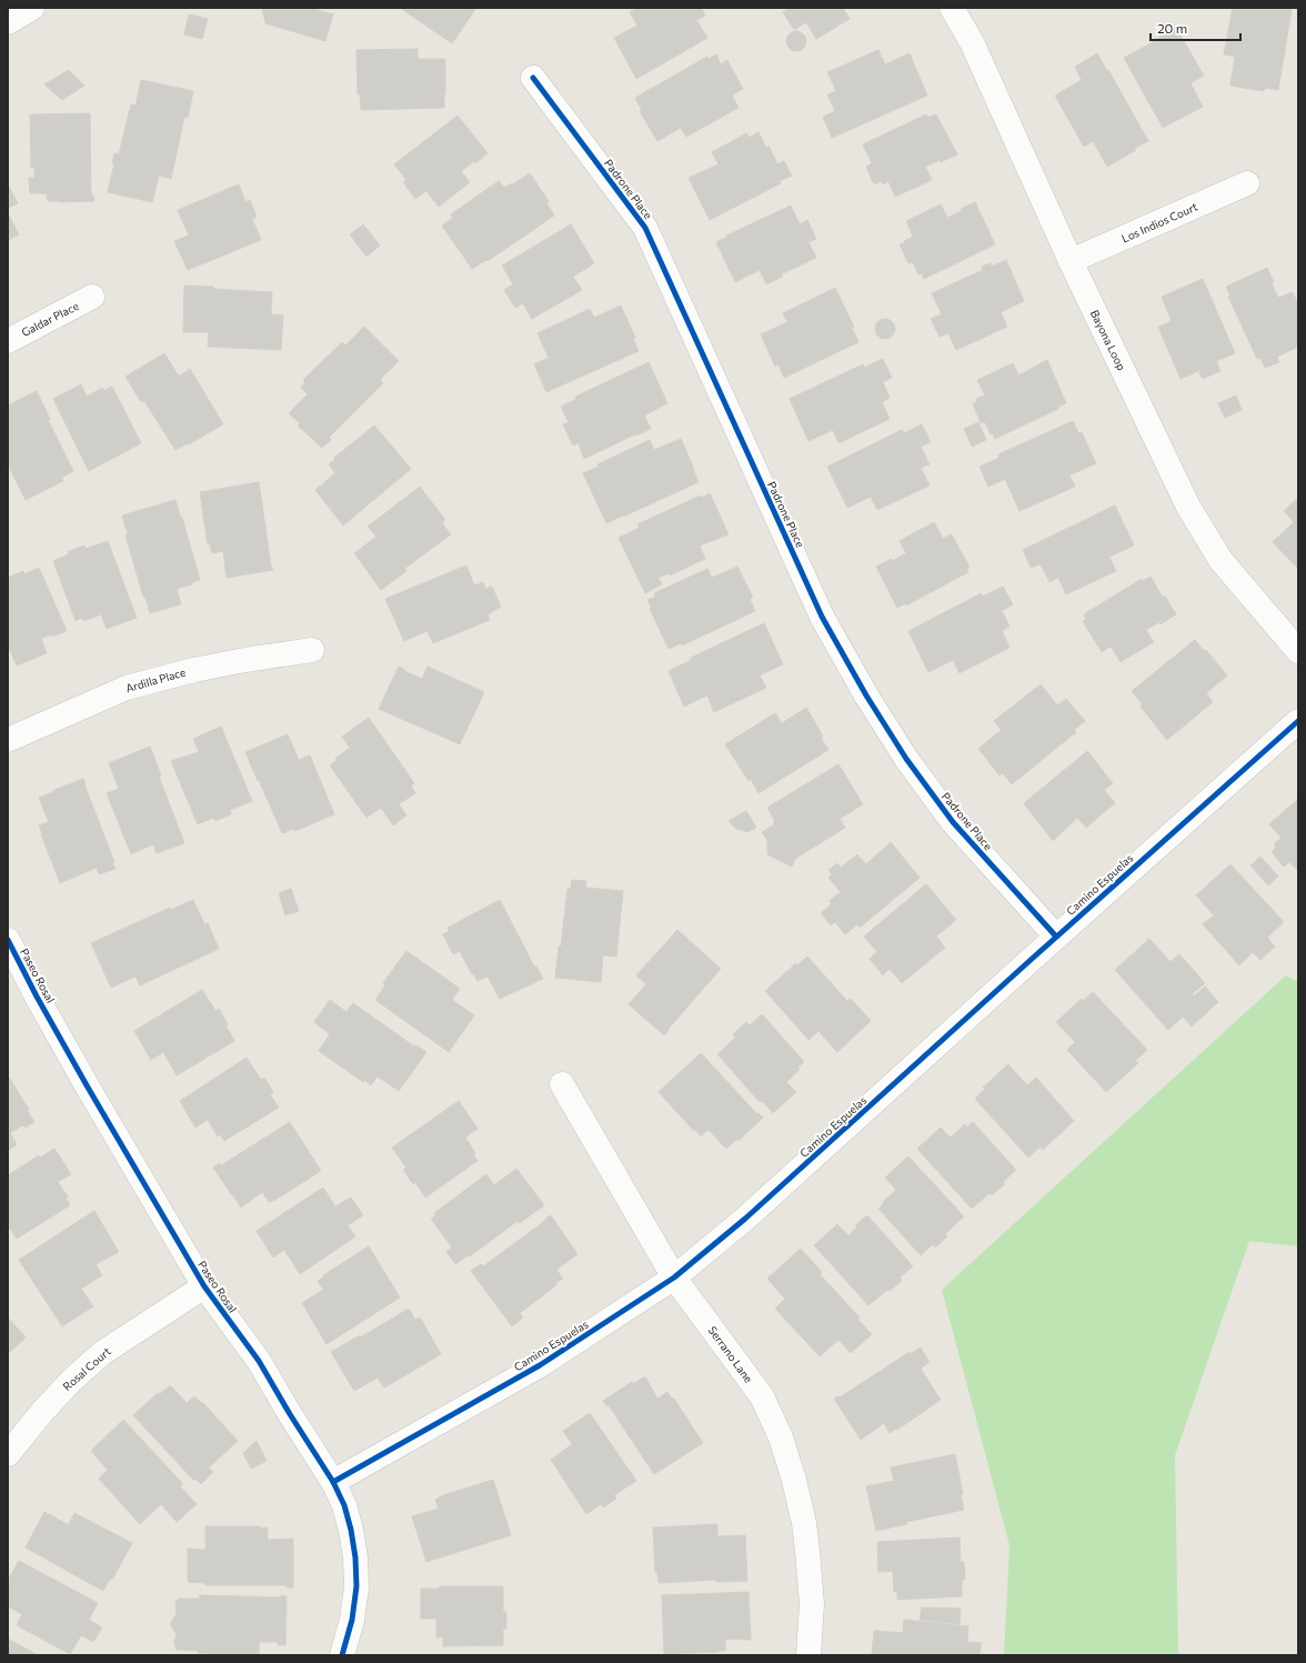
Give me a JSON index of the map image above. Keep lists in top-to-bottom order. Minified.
{"streets":{"street":["Padrone Place","Los Indios Court","Galdar Place","Bayona Loop","Ardilla Place","Camino Espuelas","Paseo Rosal","Serrano Lane","Rosal Court"]},"crossings":[["Padrone Place","Camino Espuelas"],["Los Indios Court","Bayona Loop"],["Camino Espuelas","Paseo Rosal"],["Camino Espuelas","Serrano Lane"],["Paseo Rosal","Rosal Court"]],"scale_bar":"20 m"}
